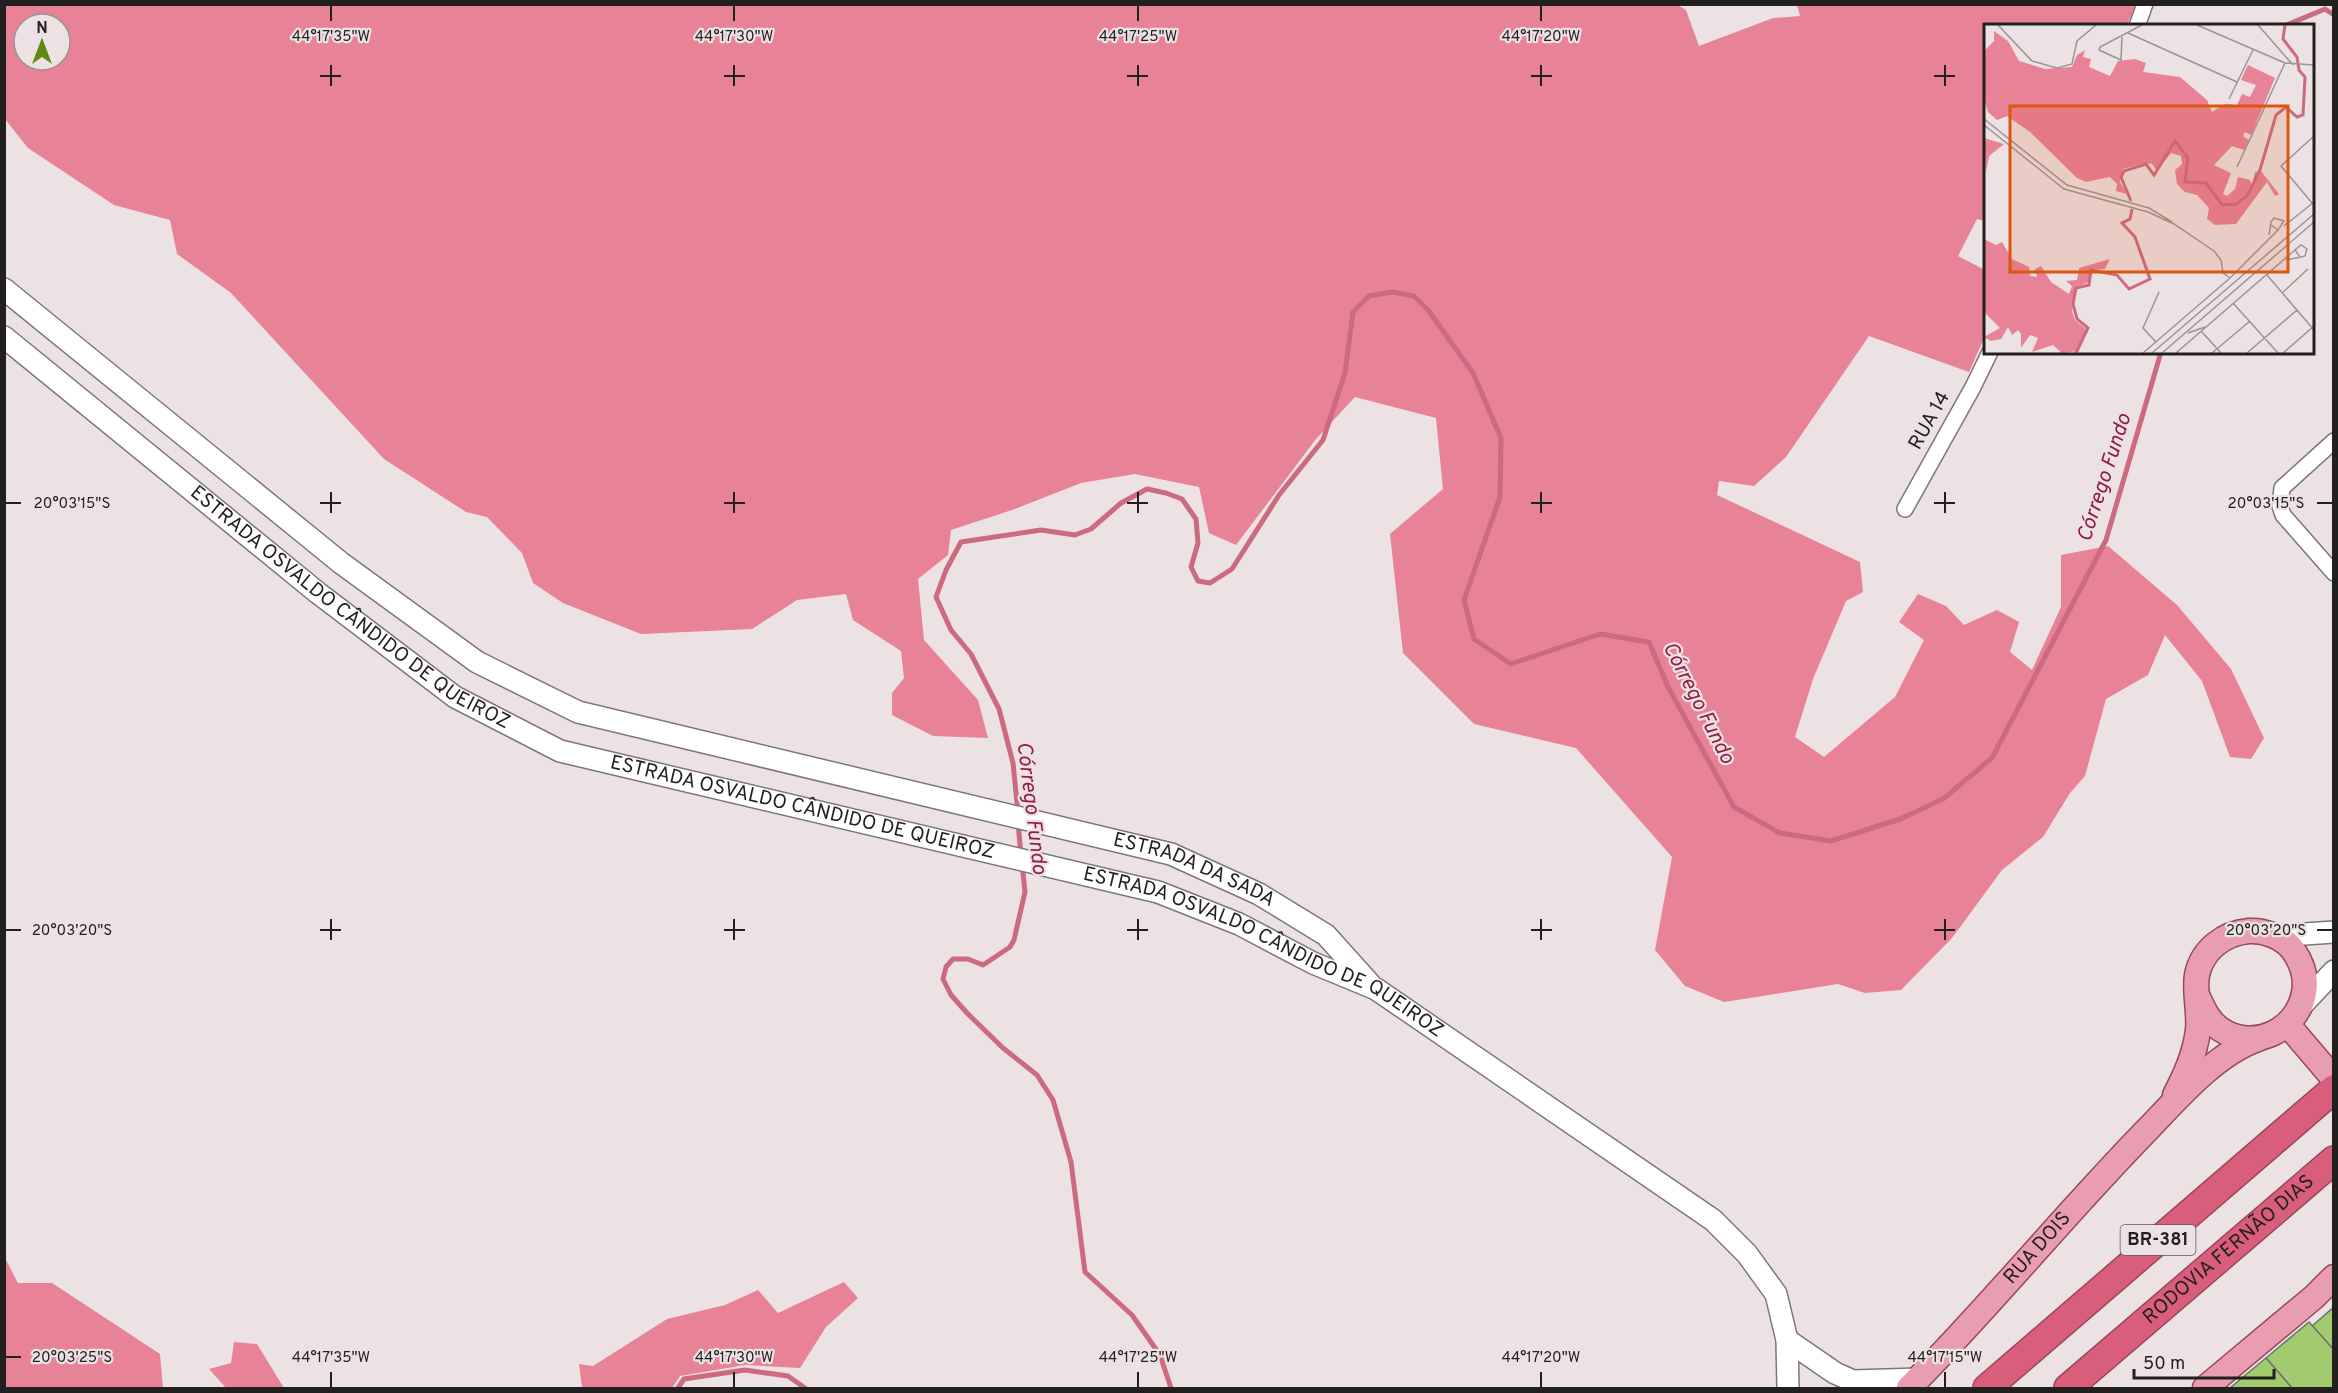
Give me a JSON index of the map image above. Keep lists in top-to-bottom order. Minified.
{"streets":{"highway":["BR-381","RODOVIA FERNÃO DIAS"],"main road":["ESTRADA OSVALDO CÂNDIDO DE QUEIROZ","ESTRADA DA SADA","RUA DOIS"],"street":["RUA 14"]},"crossings":[["ESTRADA OSVALDO CÂNDIDO DE QUEIROZ","ESTRADA DA SADA"]],"water":["Córrego Fundo"],"scale_bar":"50 m","north":"top","coordinates":["44°17'35\"W","44°17'30\"W","44°17'25\"W","44°17'20\"W","20°03'15\"S","20°03'20\"S","20°03'25\"S","44°17'15\"W"]}
